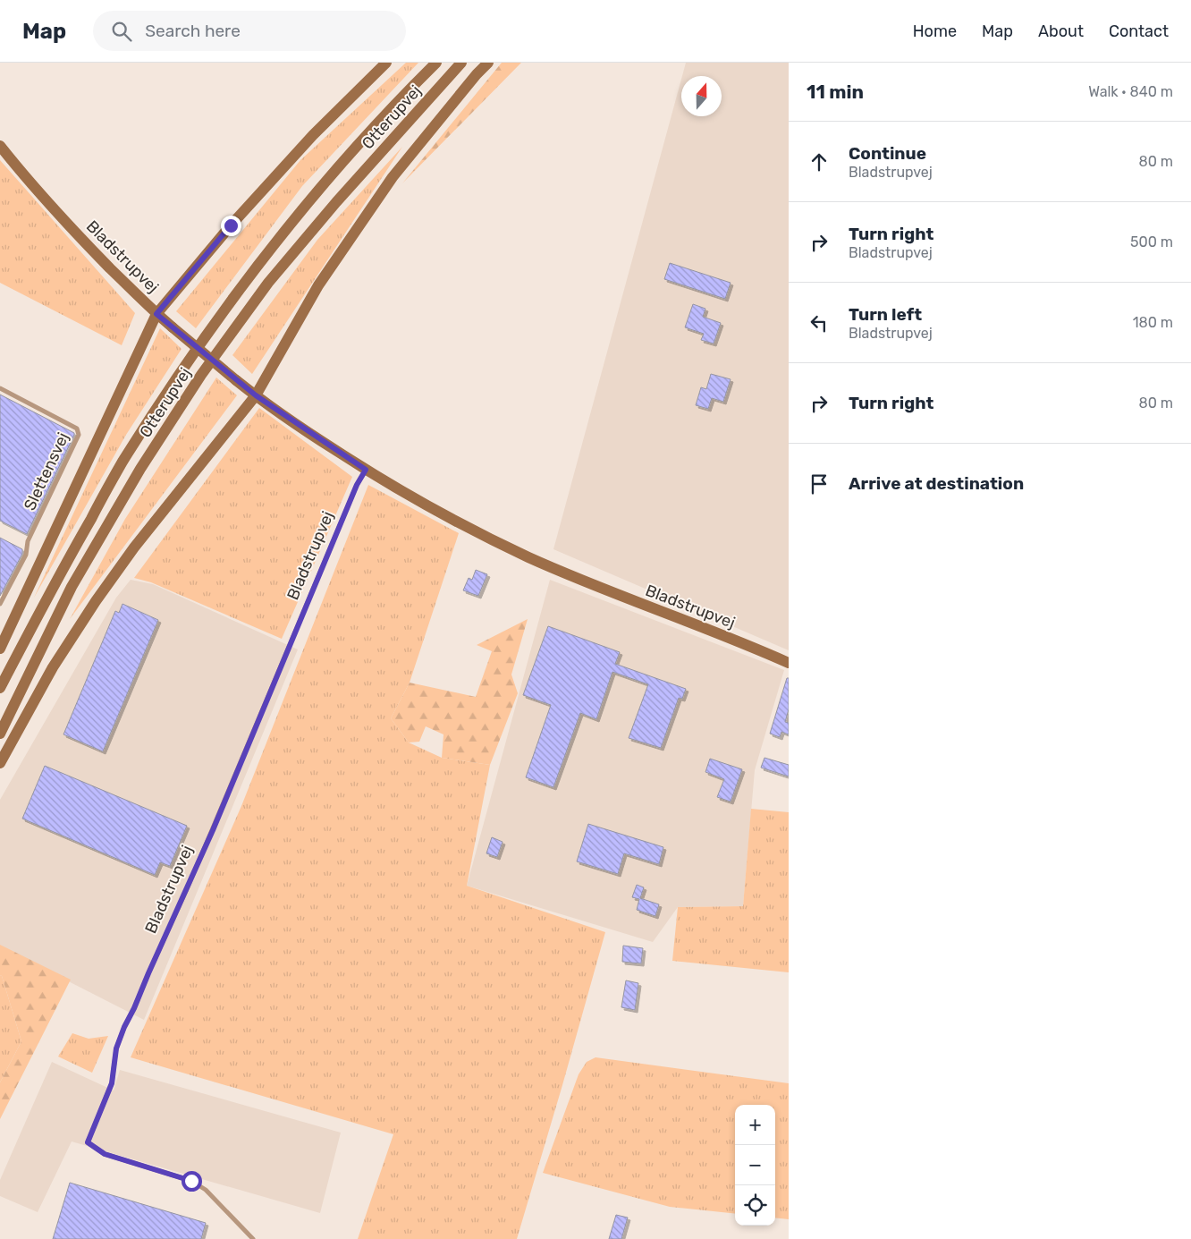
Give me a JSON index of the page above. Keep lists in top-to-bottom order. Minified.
{"streets":{"main road":["Otterupvej","Bladstrupvej"],"lane":["Slettensvej"]},"north":"top","page":{"header":"Map","search":"Search here","nav":["Home","Map","About","Contact"],"heading":["11 min","Walk · 840 m"],"list":[["Continue","Bladstrupvej","80 m"],["Turn right","Bladstrupvej","500 m"],["Turn left","Bladstrupvej","180 m"],["Turn right","80 m"],"Arrive at destination"],"map_buttons":["+","−"]}}
